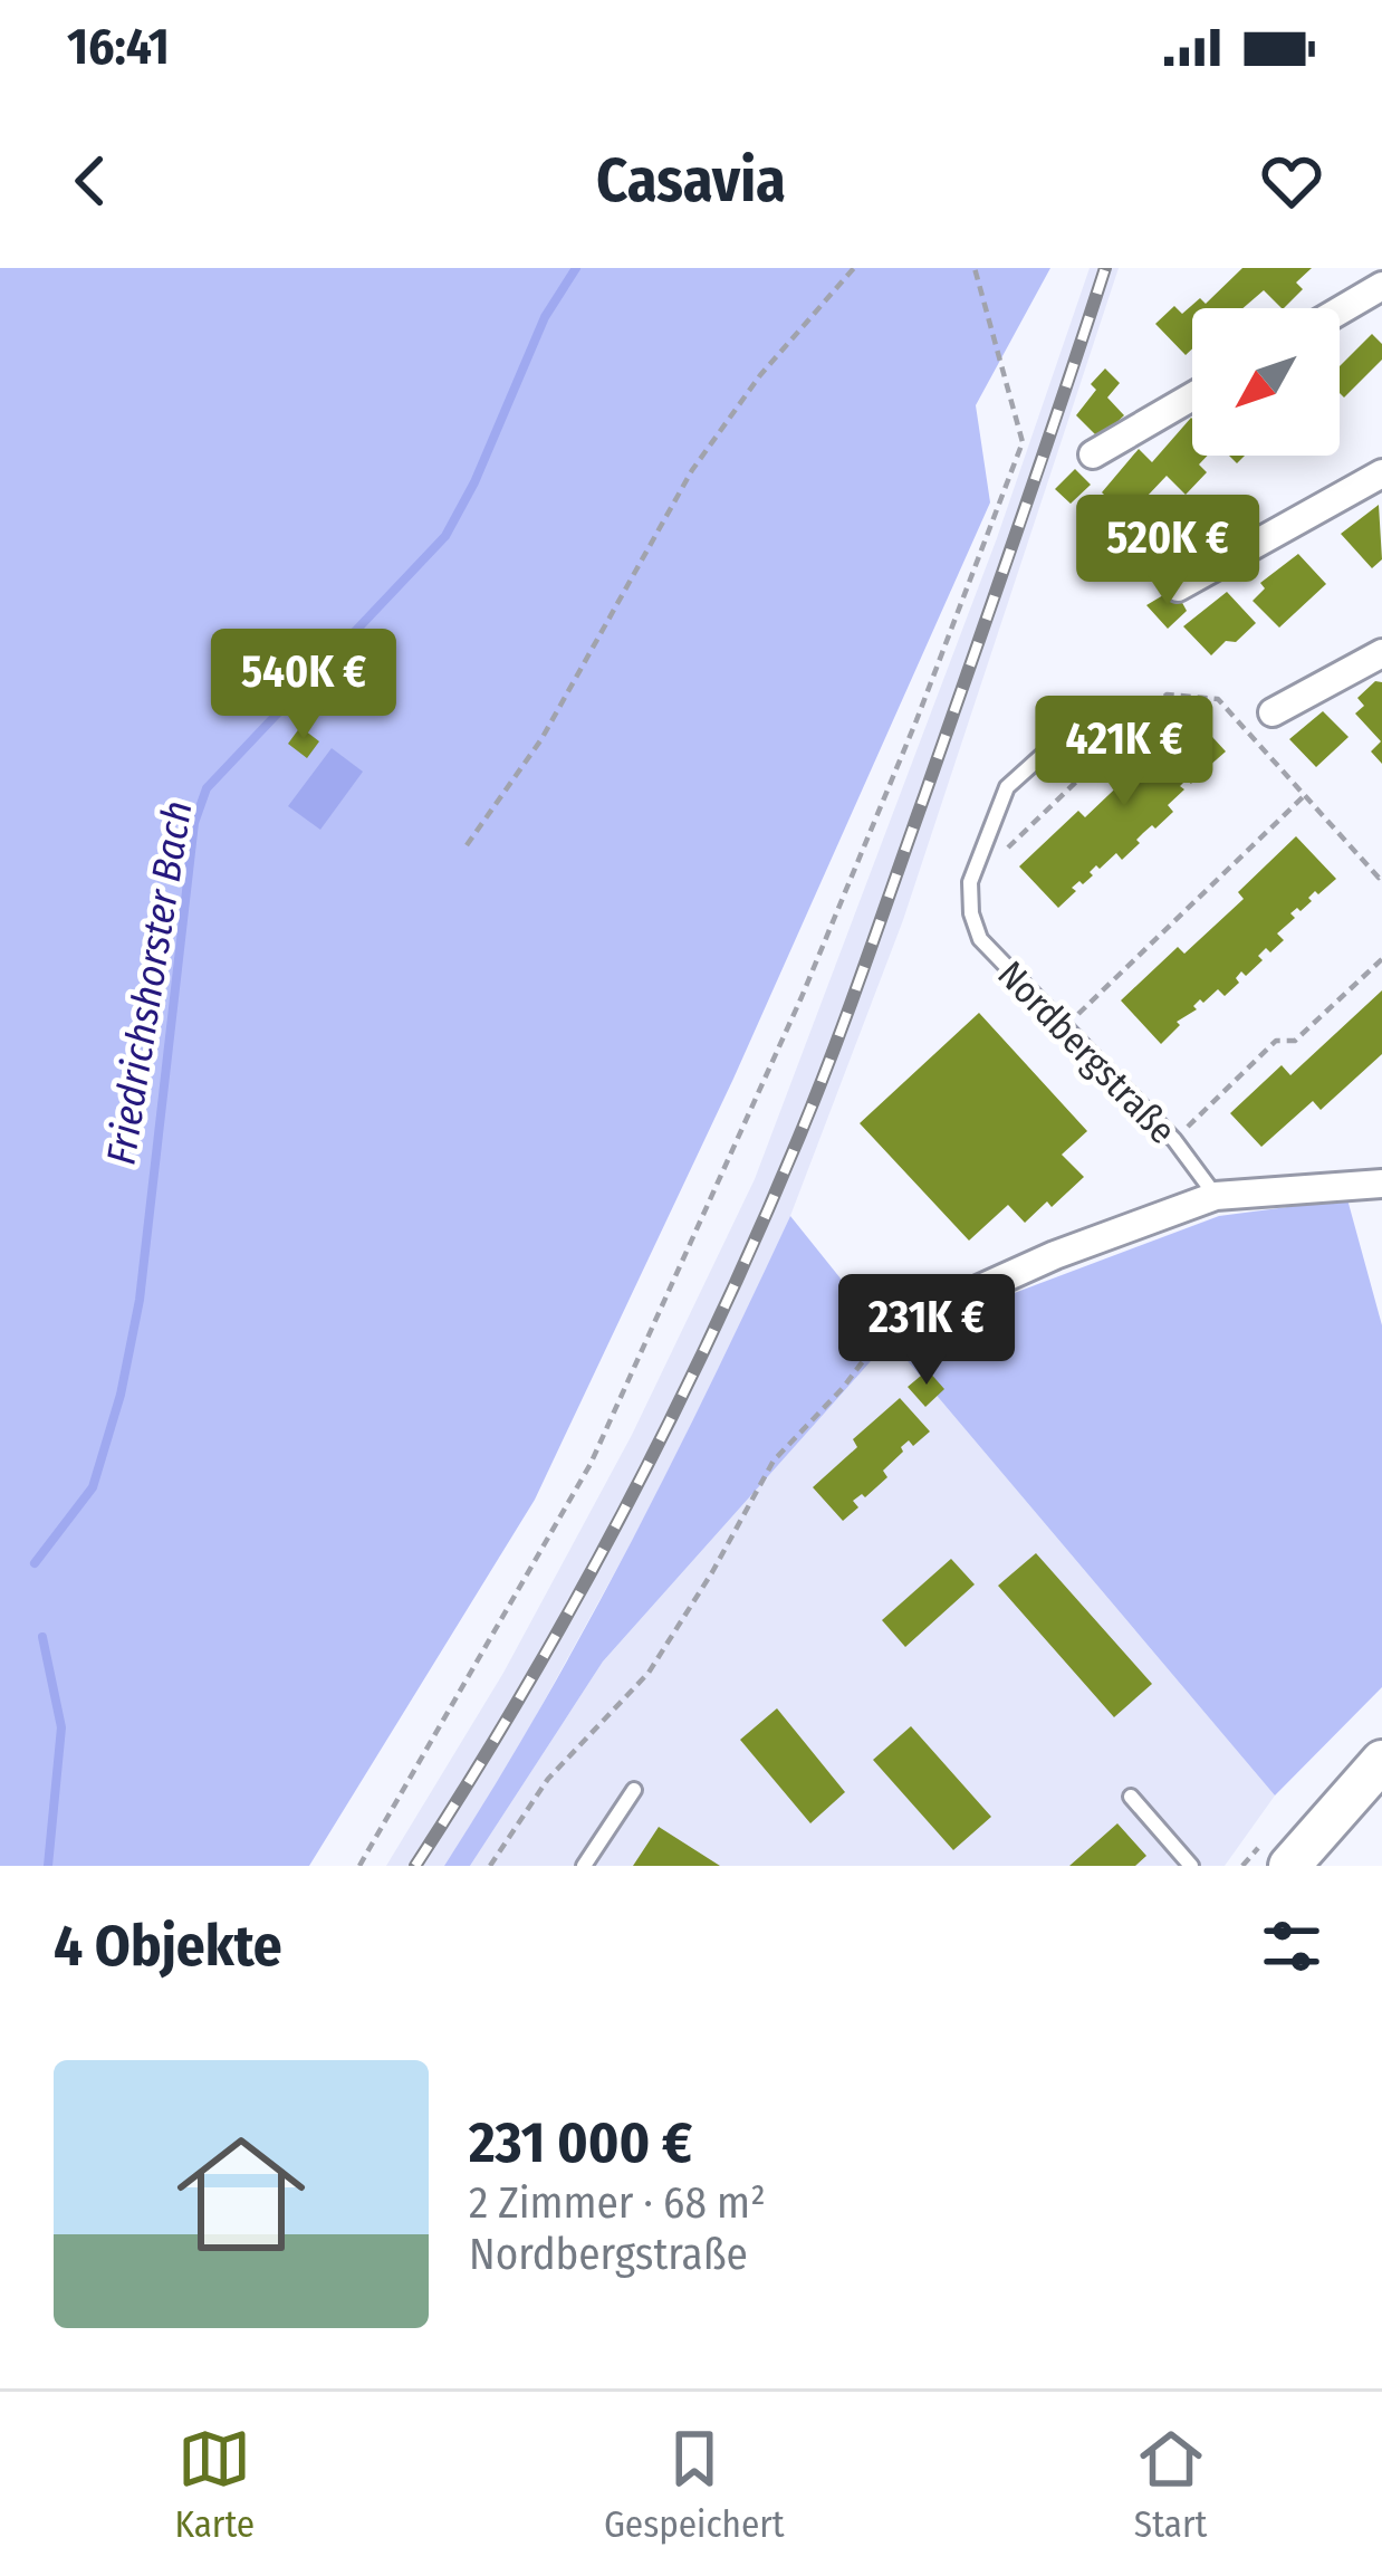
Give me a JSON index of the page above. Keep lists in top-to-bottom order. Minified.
{"streets":{"lane":["Nordbergstraße"]},"water":["Friedrichshorster Bach"],"north":"bottom left","page":{"status":"16:41","header":"Casavia","price":["520K €","540K €","421K €","231K €"],"heading":"4 Objekte","list":[{"name":"231 000 €","note":"2 Zimmer · 68 m² · Nordbergstraße"}],"tabs":["Karte","Gespeichert","Start"]}}
